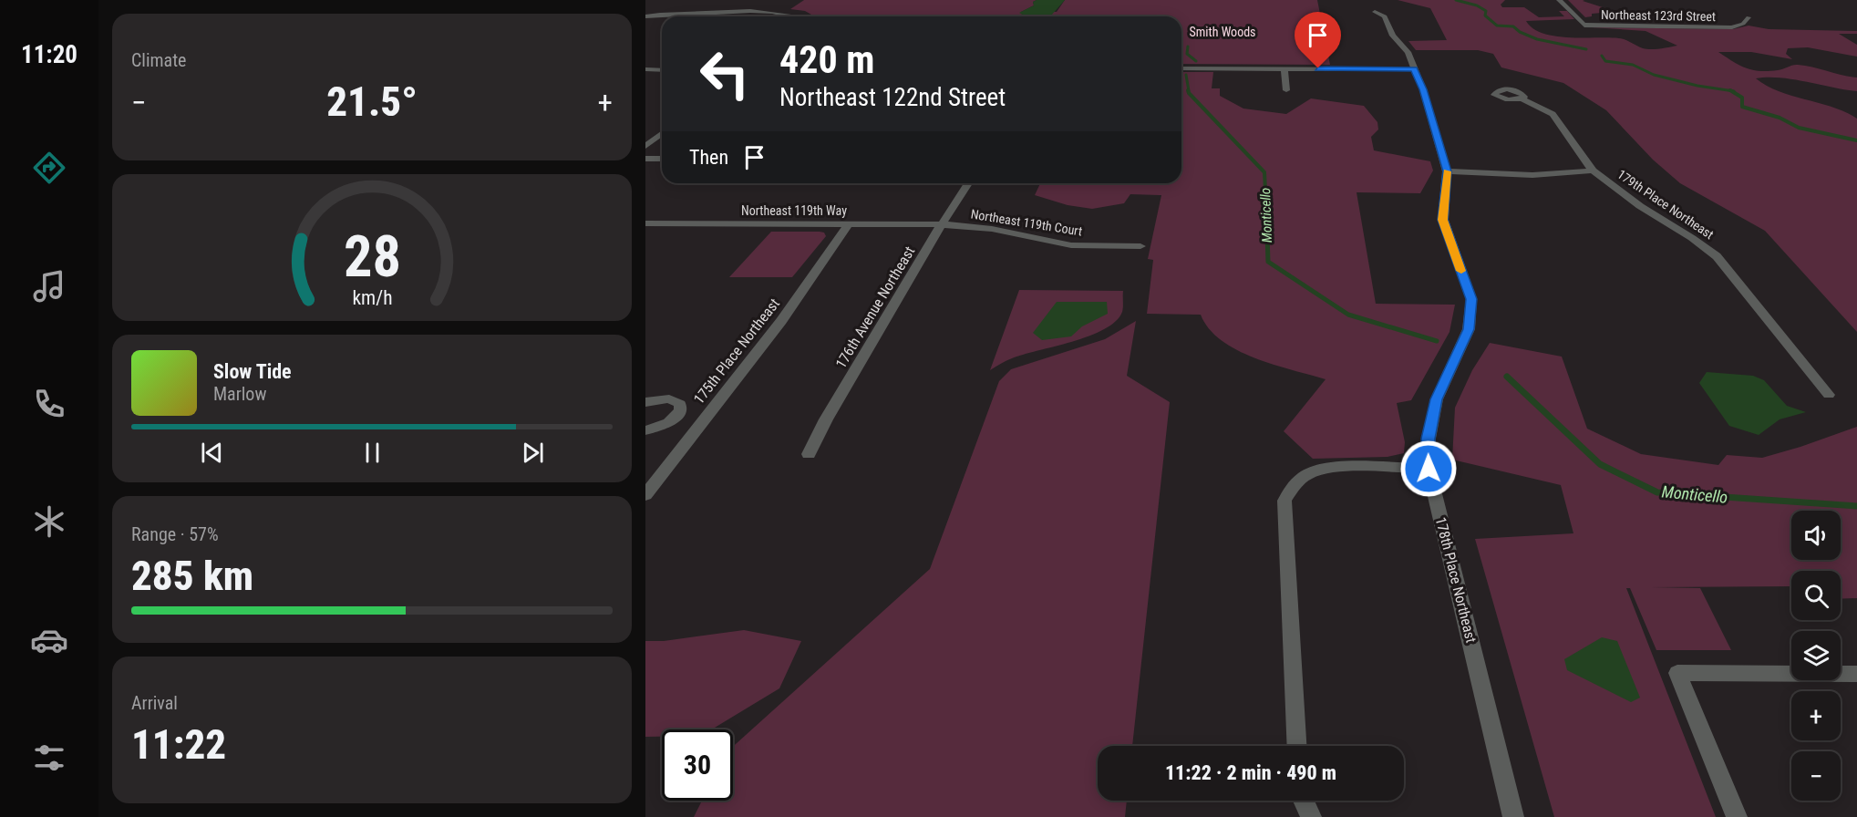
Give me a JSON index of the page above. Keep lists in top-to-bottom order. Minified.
{"streets":{"street":["Northeast 123rd Street","179th Place Northeast","Northeast 119th Way","Northeast 119th Court","176th Avenue Northeast","175th Place Northeast","178th Place Northeast"]},"crossings":[["Northeast 119th Way","Northeast 119th Court"],["Northeast 119th Way","176th Avenue Northeast"],["Northeast 119th Way","175th Place Northeast"],["Northeast 119th Court","176th Avenue Northeast"]],"water":["Monticello"],"parks":["Smith Woods"],"page":{"tabs":"11:20","tile":["Climate",["Range · 57%","285 km"],["Arrival","11:22"]],"turn":["420 m","Northeast 122nd Street"],"heat":["−","21.5°","+"],"then":"Then","song":["Slow Tide","Marlow"],"map_buttons":["+","−"],"limit":"30","trip":"11:22 · 2 min · 490 m","gauge":["28","km/h"]}}
